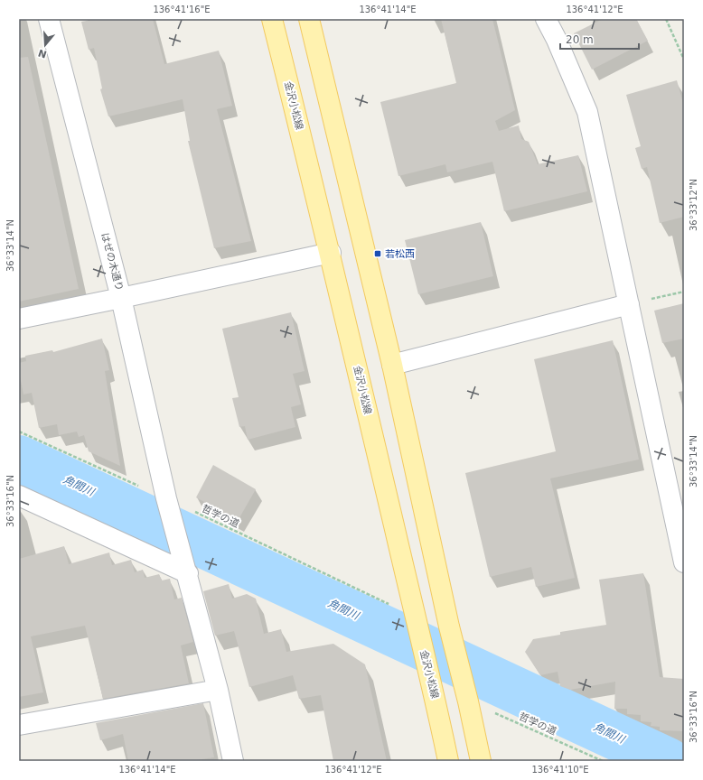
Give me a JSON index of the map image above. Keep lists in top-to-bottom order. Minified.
{"streets":{"main road":["金沢小松線"],"street":["はぜの木通り"],"path":["哲学の道"]},"crossings":[["金沢小松線","はぜの木通り"],["金沢小松線","哲学の道"]],"water":["角間川"],"places":{"transit":["若松西"]},"scale_bar":"20 m","north":"bottom","coordinates":["136°41'16\"E","136°41'14\"E","136°41'12\"E","36°33'12\"N","36°33'14\"N","36°33'16\"N","136°41'10\"E"]}
